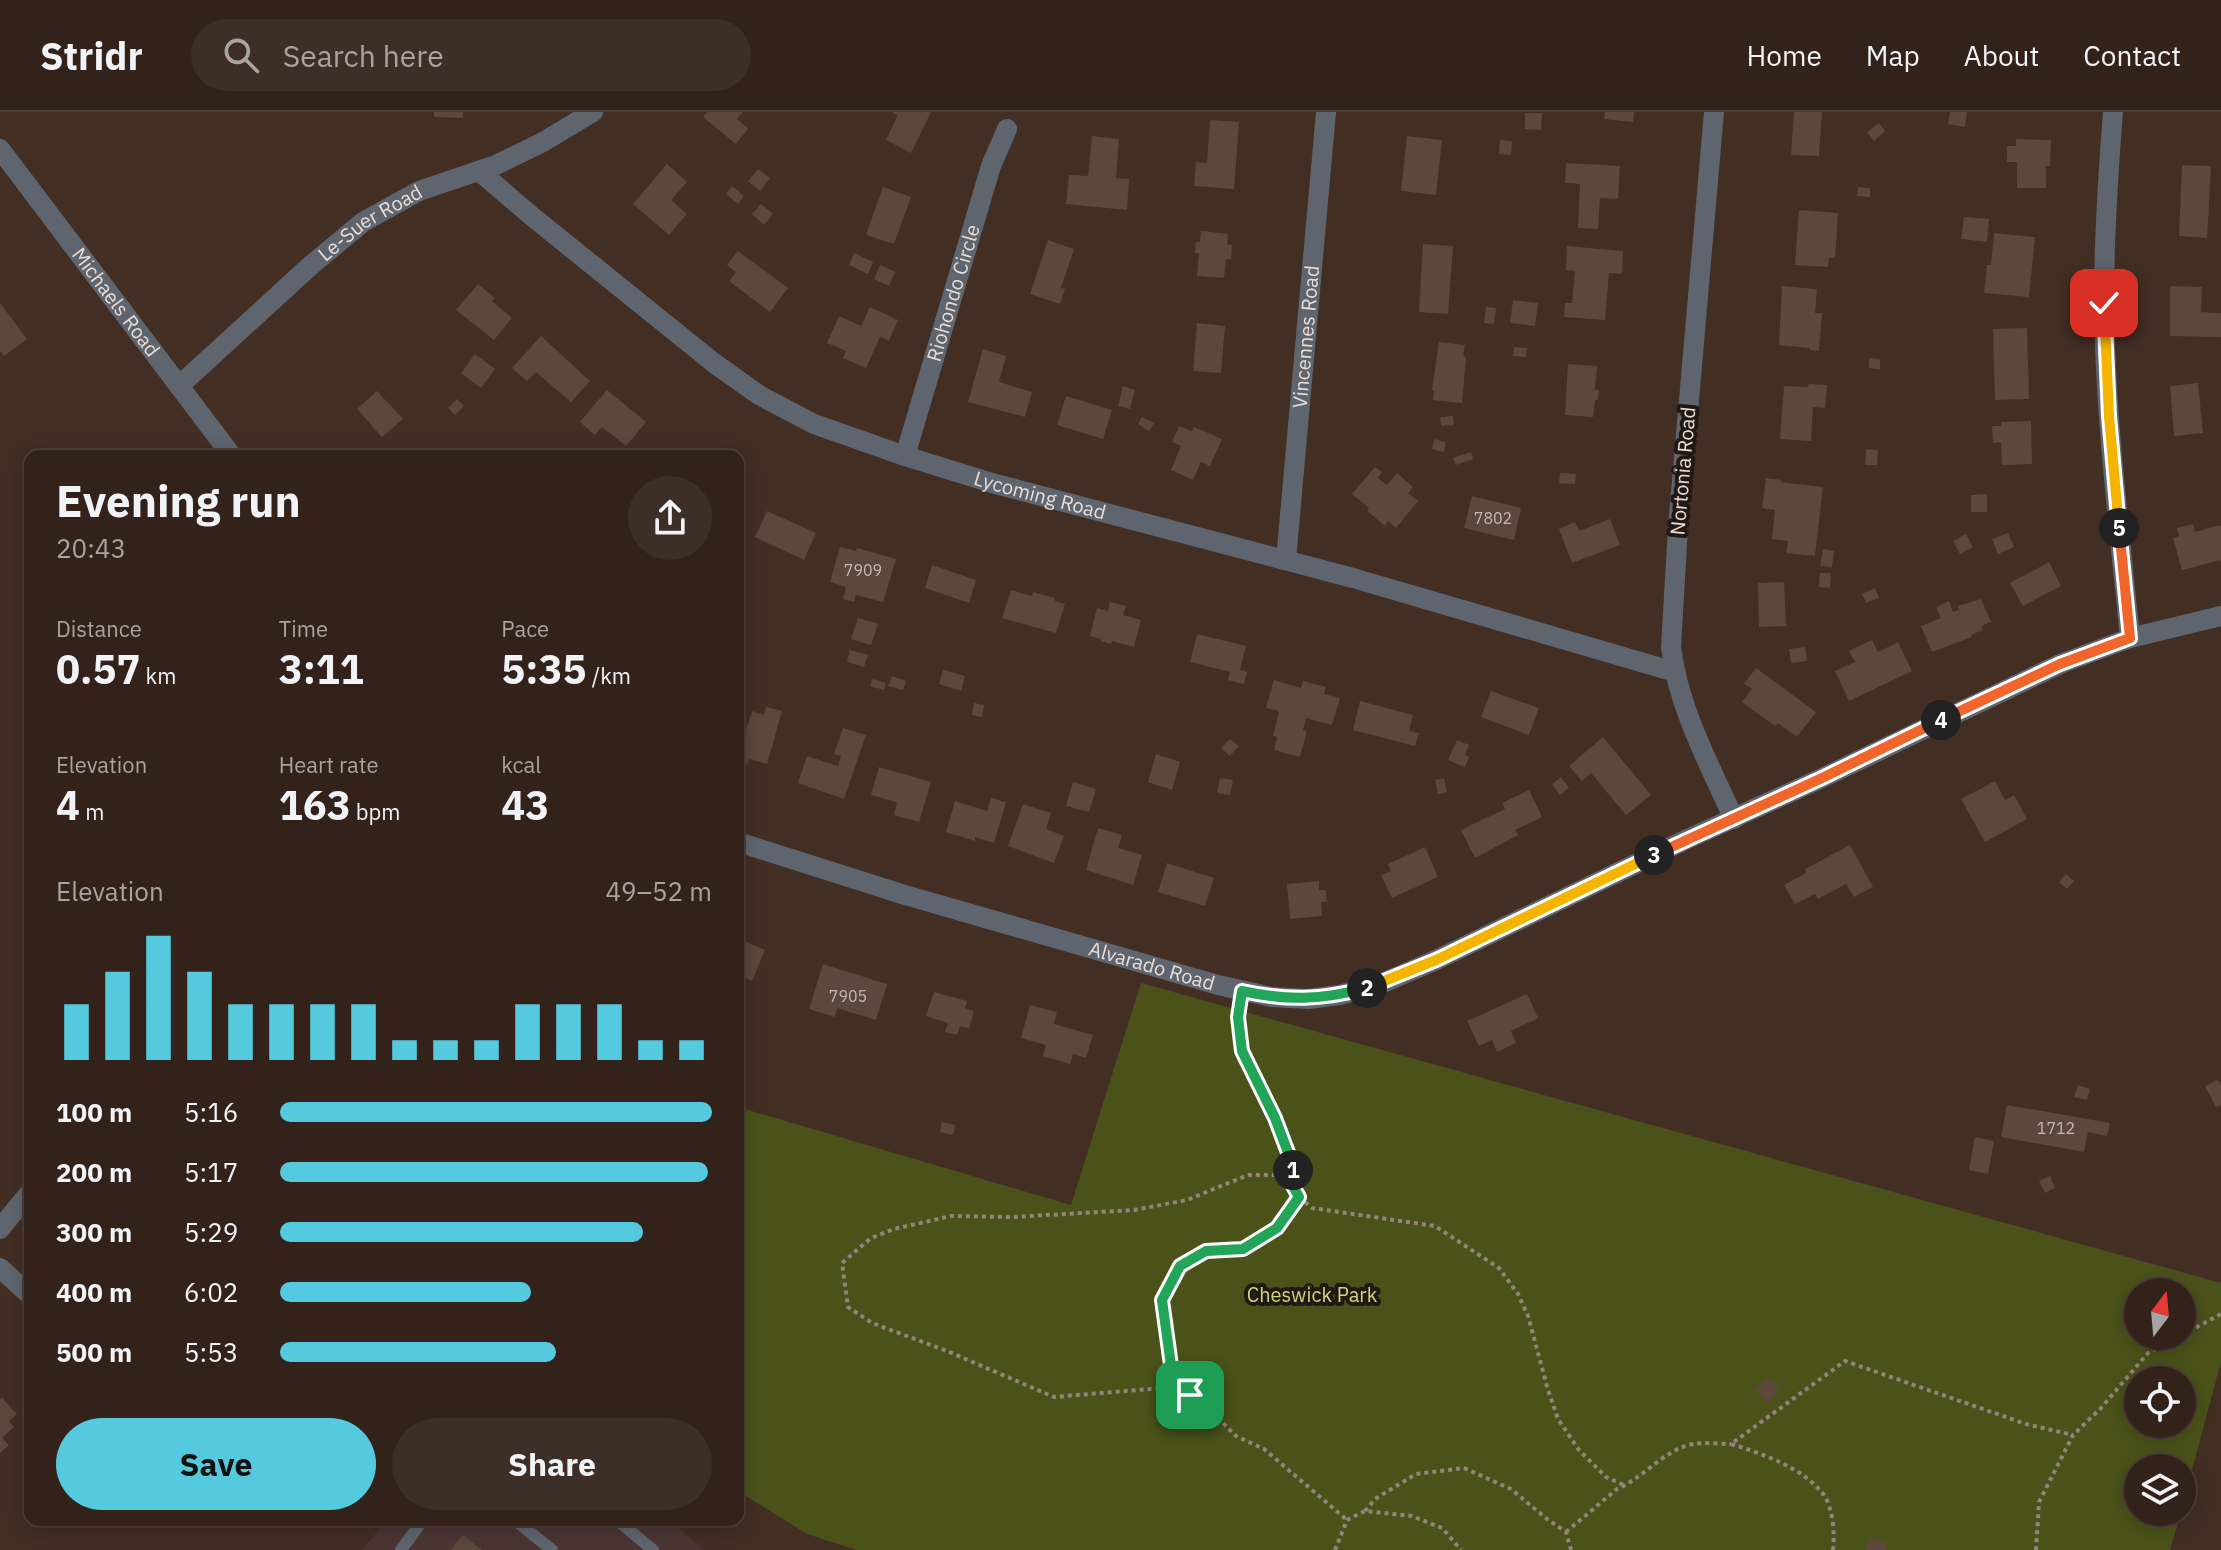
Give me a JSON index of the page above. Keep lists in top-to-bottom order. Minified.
{"streets":{"street":["Le-Suer Road","Riohondo Circle","Michaels Road","Vincennes Road","Nortonia Road","Lycoming Road","Alvarado Road"]},"crossings":[["Le-Suer Road","Michaels Road"],["Le-Suer Road","Lycoming Road"],["Riohondo Circle","Lycoming Road"],["Vincennes Road","Lycoming Road"],["Nortonia Road","Lycoming Road"],["Nortonia Road","Alvarado Road"]],"parks":["Cheswick Park"],"house_numbers":["7802","7909","7905","1712"],"north":"top","page":{"header":"Stridr","search":"Search here","nav":["Home","Map","About","Contact"],"heading":["Evening run","20:43"],"pins":["5","4","3","2","1"],"stats":[["Distance","0.57 km"],["Time","3:11"],["Pace","5:35 /km"],["Elevation","4 m"],["Heart rate","163 bpm"],["kcal","43"]],"chart":["Elevation","49–52 m"],"list":[{"name":"100 m","note":"5:16"},{"name":"200 m","note":"5:17"},{"name":"300 m","note":"5:29"},{"name":"400 m","note":"6:02"},{"name":"500 m","note":"5:53"}],"buttons":["Save","Share"]}}
